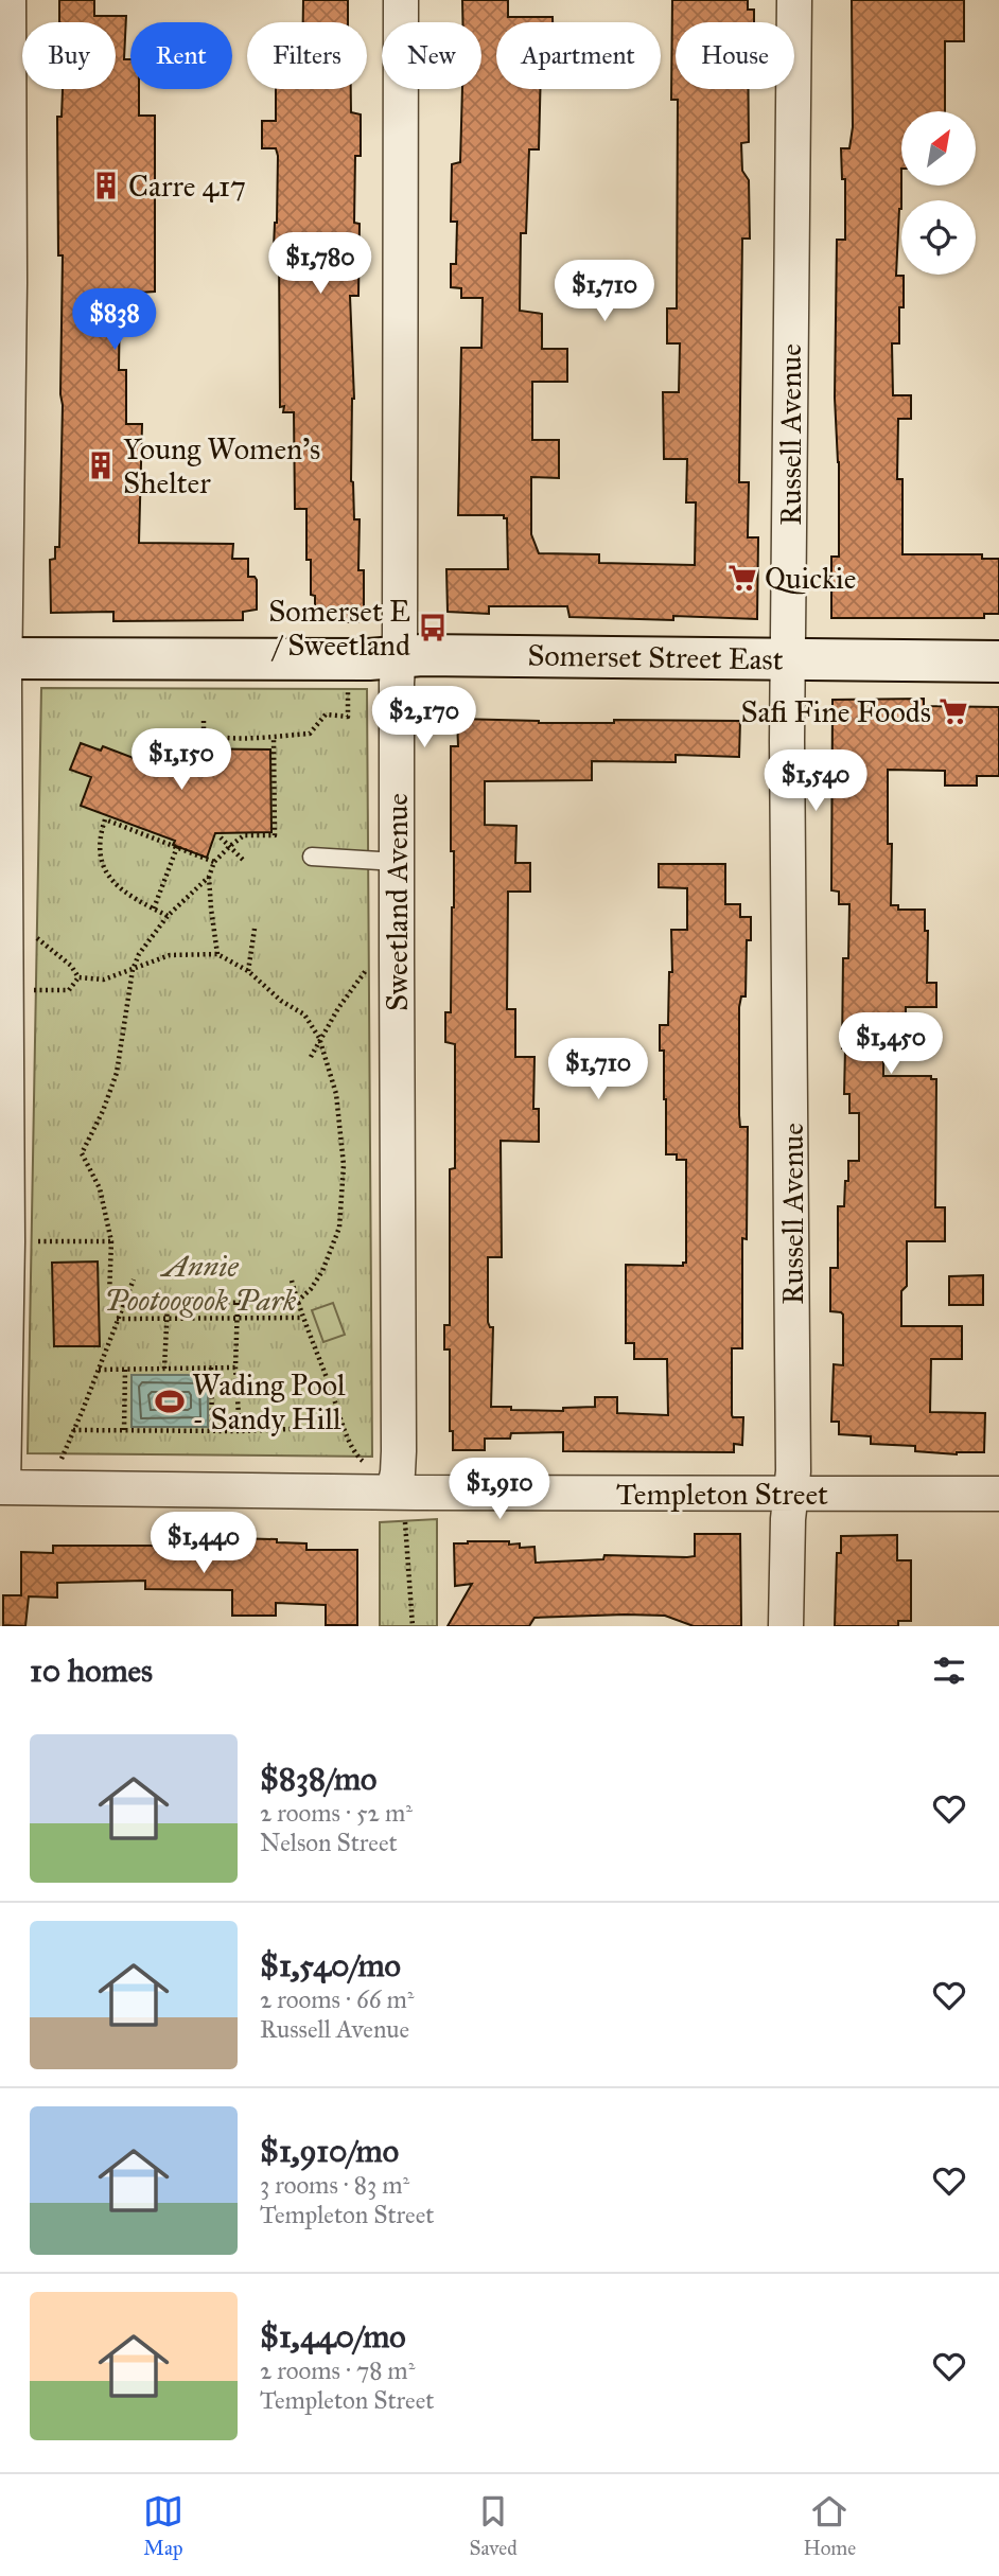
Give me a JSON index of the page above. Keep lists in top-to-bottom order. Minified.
{"streets":{"street":["Russell Avenue","Somerset Street East","Sweetland Avenue","Templeton Street"]},"crossings":[["Russell Avenue","Somerset Street East"],["Russell Avenue","Templeton Street"],["Somerset Street East","Sweetland Avenue"],["Sweetland Avenue","Templeton Street"]],"parks":["Annie Pootoogook Park"],"places":{"building":["Carre 417","Young Women's Shelter"],"supermarket":["Quickie","Safi Fine Foods"],"bus stop":["Somerset E / Sweetland"],"sports":["Wading Pool - Sandy Hill"]},"north":"top right","page":{"chip":["Buy","Rent","Filters","New","Apartment","House"],"price":["$1,780","$1,710","$838","$2,170","$1,150","$1,540","$1,450","$1,710","$1,910","$1,440"],"heading":"10 homes","list":[{"name":"$838/mo","note":"2 rooms · 52 m² · Nelson Street"},{"name":"$1,540/mo","note":"2 rooms · 66 m² · Russell Avenue"},{"name":"$1,910/mo","note":"3 rooms · 83 m² · Templeton Street"},{"name":"$1,440/mo","note":"2 rooms · 78 m² · Templeton Street"}],"tabs":["Map","Saved","Home"]}}
